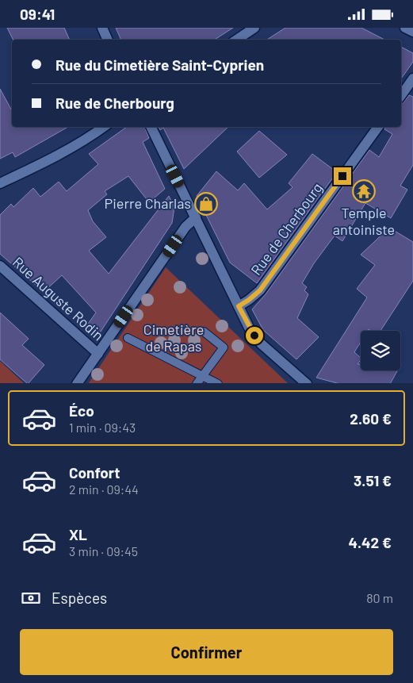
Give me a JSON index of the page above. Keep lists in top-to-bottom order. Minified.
{"streets":{"street":["Rue de Cherbourg","Rue Auguste Rodin"]},"parks":["Cimetière de Rapas"],"places":{"temple":["Temple antoiniste"],"shop":["Pierre Charlas"]},"page":{"status":"09:41","banner":["Rue du Cimetière Saint-Cyprien","Rue de Cherbourg"],"list":[{"name":"Éco","note":"1 min · 09:43","value":"2.60 €"},{"name":"Confort","note":"2 min · 09:44","value":"3.51 €"},{"name":"XL","note":"3 min · 09:45","value":"4.42 €"}],"pay":["Espèces","80 m"],"buttons":"Confirmer"}}
